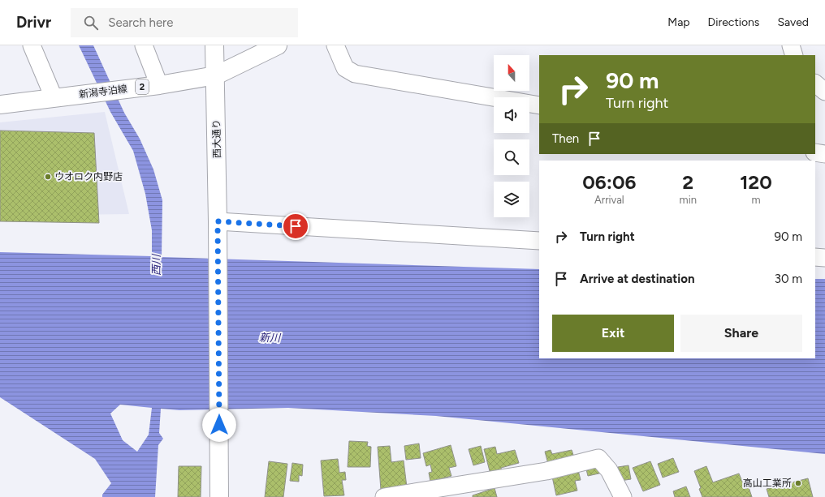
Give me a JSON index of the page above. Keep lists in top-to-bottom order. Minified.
{"streets":{"street":["2","新潟寺泊線","西大通り"]},"crossings":[["新潟寺泊線","西大通り"]],"water":["西川","新川"],"places":["ウオロク内野店","高山工業所"],"north":"top","page":{"header":"Drivr","search":"Search here","nav":["Map","Directions","Saved"],"turn":["90 m","Turn right"],"then":"Then","eta":["06:06","Arrival","2","min","120","m"],"list":[{"name":"Turn right","value":"90 m"},{"name":"Arrive at destination","value":"30 m"}],"buttons":["Exit","Share"]}}
